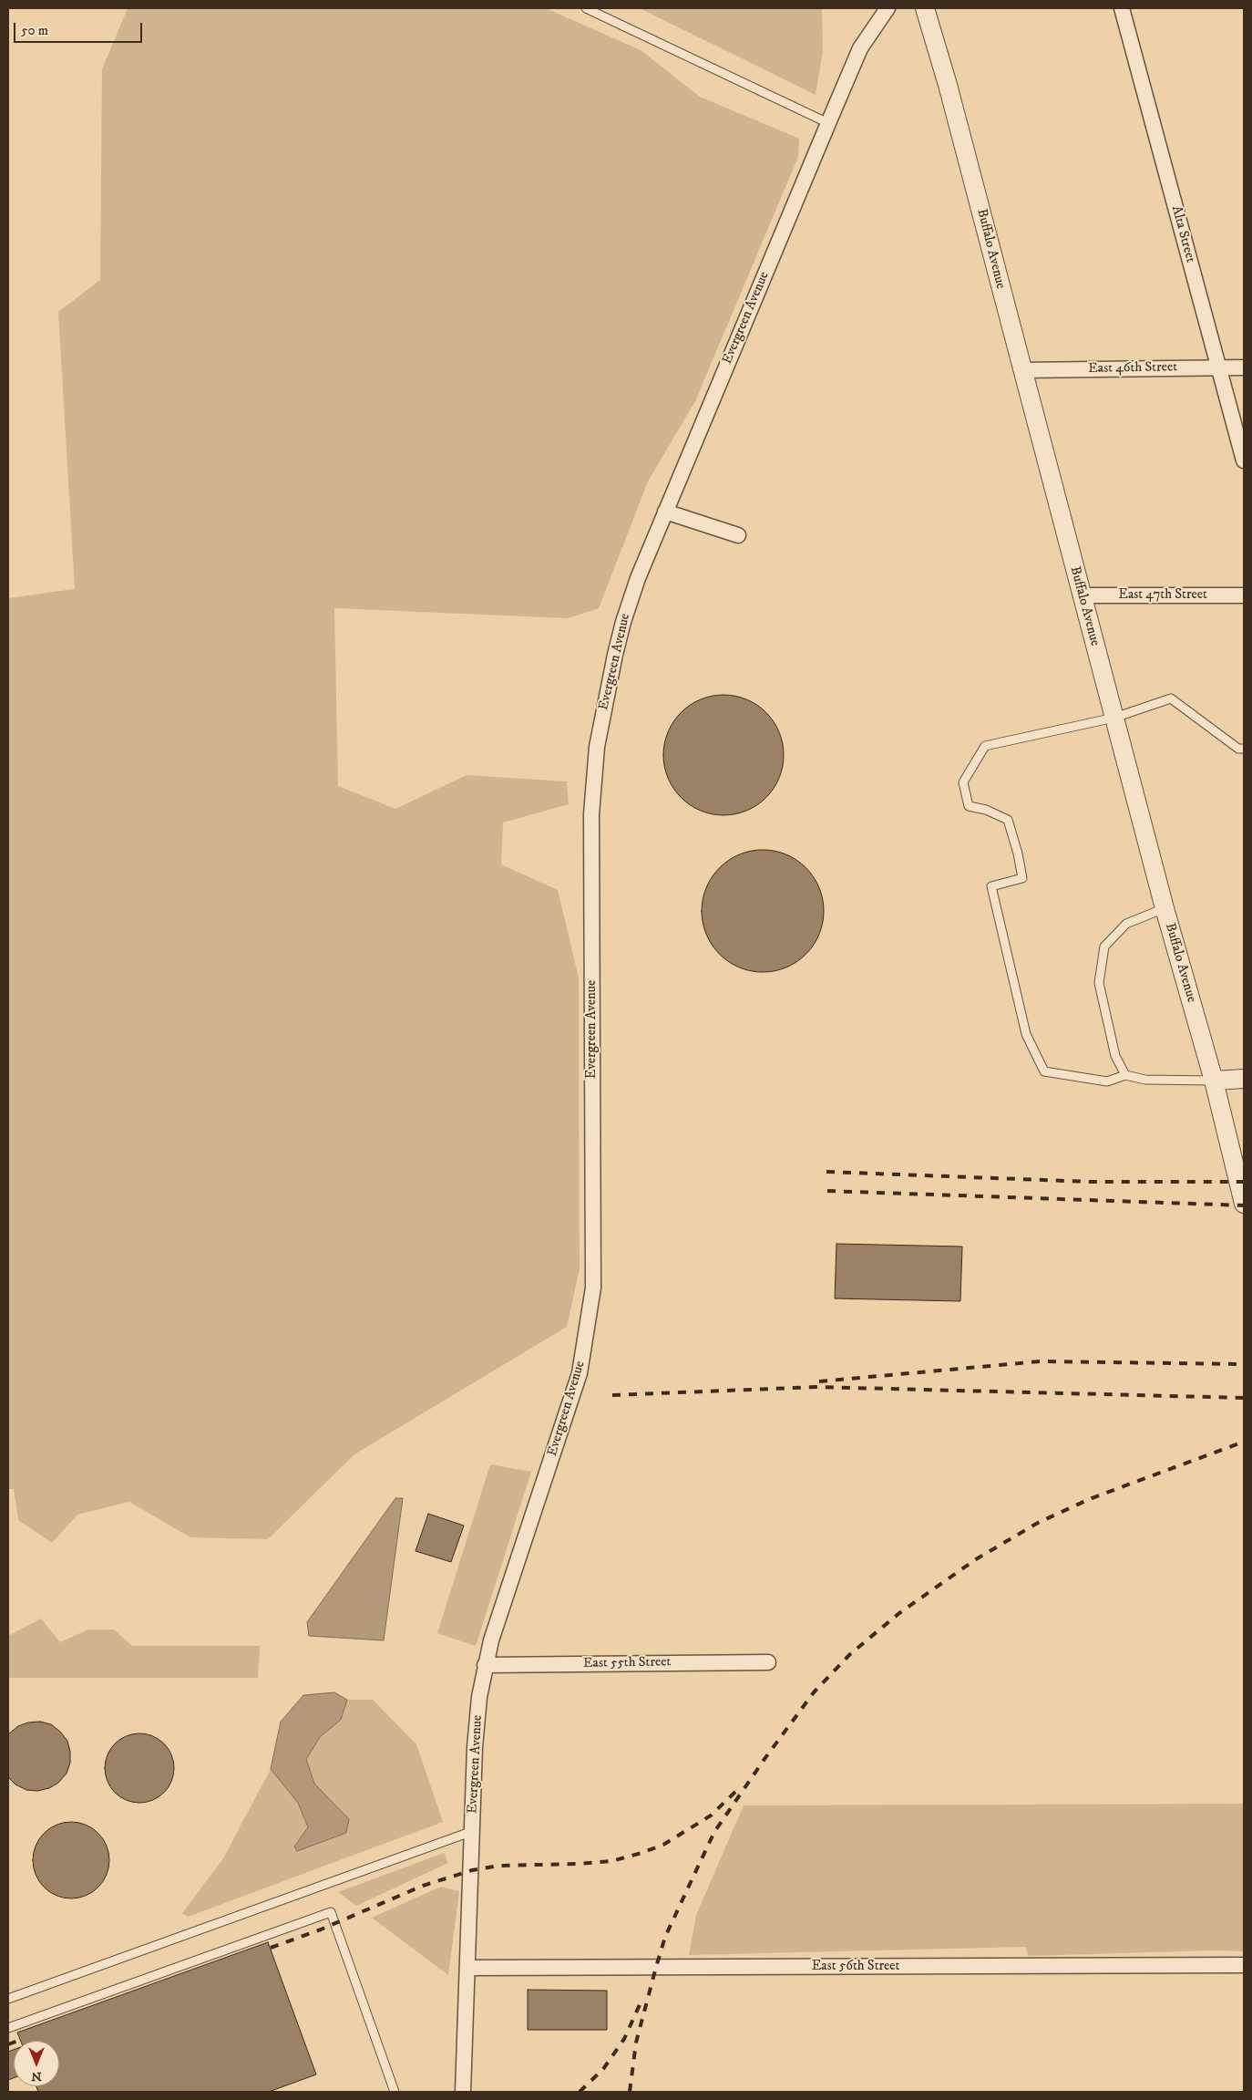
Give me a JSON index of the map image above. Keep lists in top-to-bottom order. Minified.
{"streets":{"street":["Alta Street","Buffalo Avenue","Evergreen Avenue","East 46th Street","East 47th Street","East 55th Street","East 56th Street"]},"crossings":[["Alta Street","East 46th Street"],["Buffalo Avenue","East 46th Street"],["Buffalo Avenue","East 47th Street"],["Evergreen Avenue","East 55th Street"],["Evergreen Avenue","East 56th Street"]],"scale_bar":"50 m","north":"bottom"}
